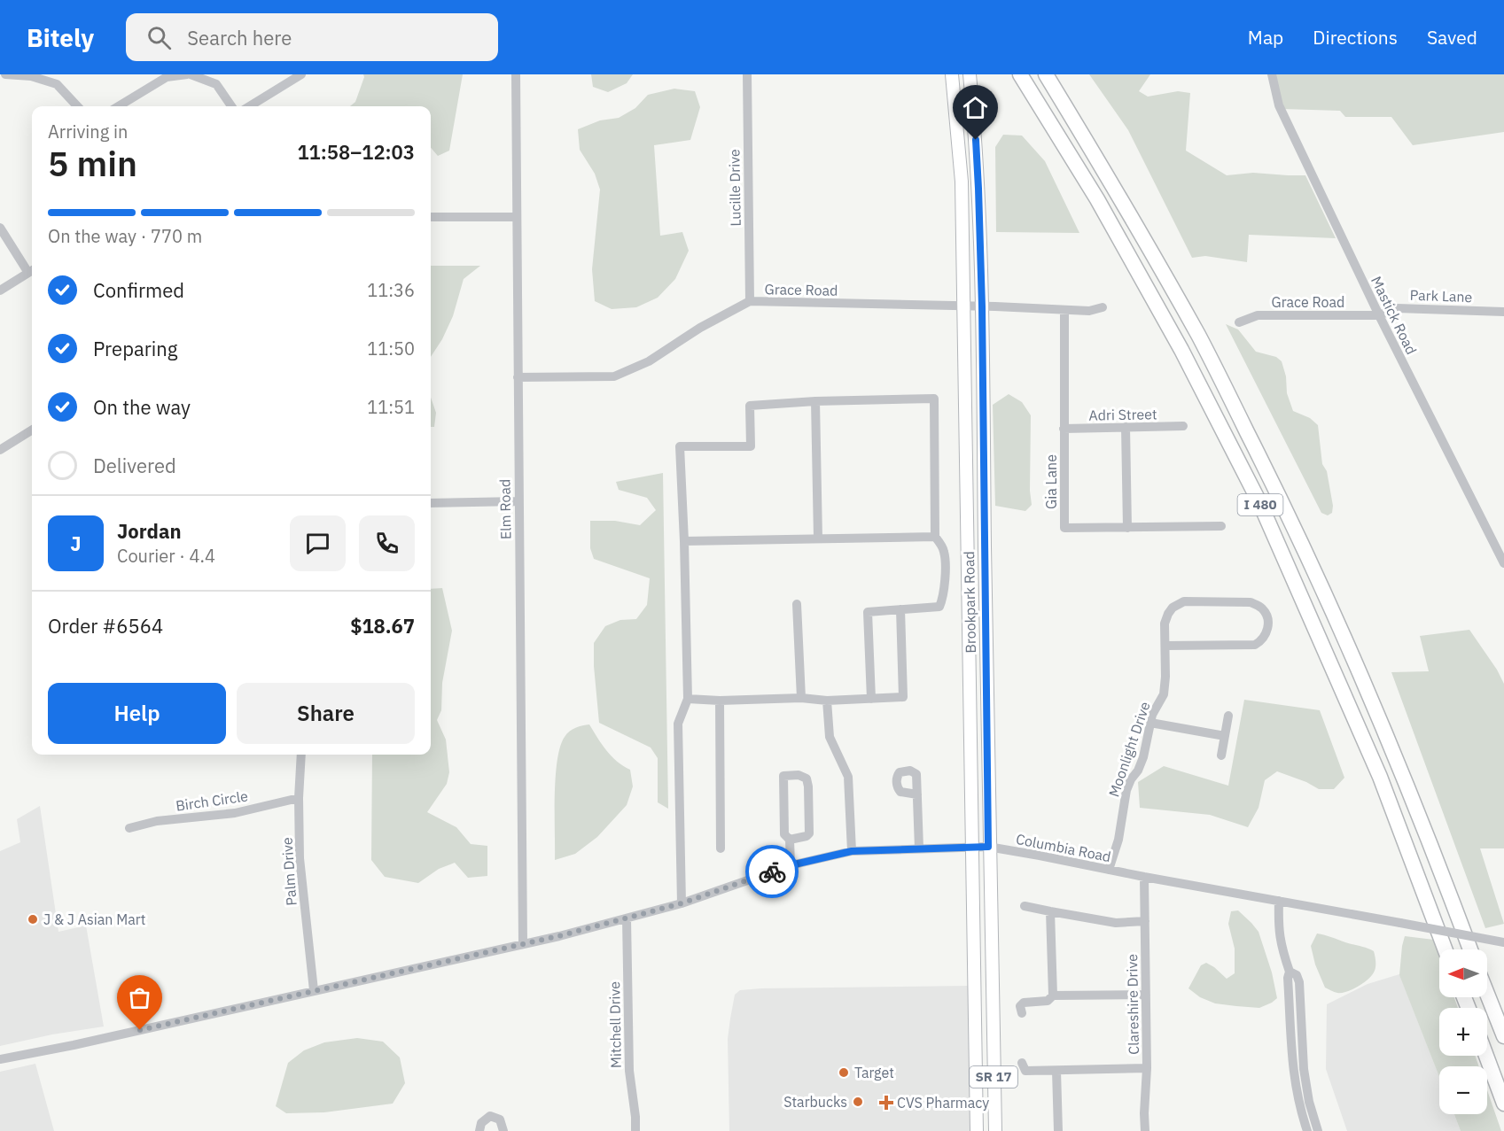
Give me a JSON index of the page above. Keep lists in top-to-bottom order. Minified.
{"streets":{"highway":["I 480"],"main road":["Brookpark Road","SR 17"],"street":["Lucille Drive","Grace Road","Park Lane","Mastick Road","Adri Street","Gia Lane","Elm Road","Moonlight Drive","Birch Circle","Columbia Road","Palm Drive","Clareshire Drive","Mitchell Drive"]},"crossings":[["Lucille Drive","Grace Road"],["Grace Road","Park Lane"],["Grace Road","Mastick Road"],["Grace Road","Gia Lane"],["Grace Road","Elm Road"],["Grace Road","Brookpark Road"],["Park Lane","Mastick Road"],["Adri Street","Gia Lane"],["Elm Road","Columbia Road"],["Brookpark Road","Columbia Road"],["Moonlight Drive","Columbia Road"],["Birch Circle","Palm Drive"],["Columbia Road","Palm Drive"],["Columbia Road","Clareshire Drive"],["Columbia Road","Mitchell Drive"]],"places":{"other":["J & J Asian Mart","Target","Starbucks"],"health":["CVS Pharmacy"]},"north":"left","page":{"header":"Bitely","search":"Search here","nav":["Map","Directions","Saved"],"heading":["5 min","Arriving in","11:58–12:03"],"panel":["Jordan","Courier · 4.4","Order #6564","$18.67"],"bar":"On the way · 770 m","list":[["Confirmed","11:36"],["Preparing","11:50"],["On the way","11:51"],"Delivered"],"round":"J","buttons":["Help","Share"],"map_buttons":["+","−"]}}
